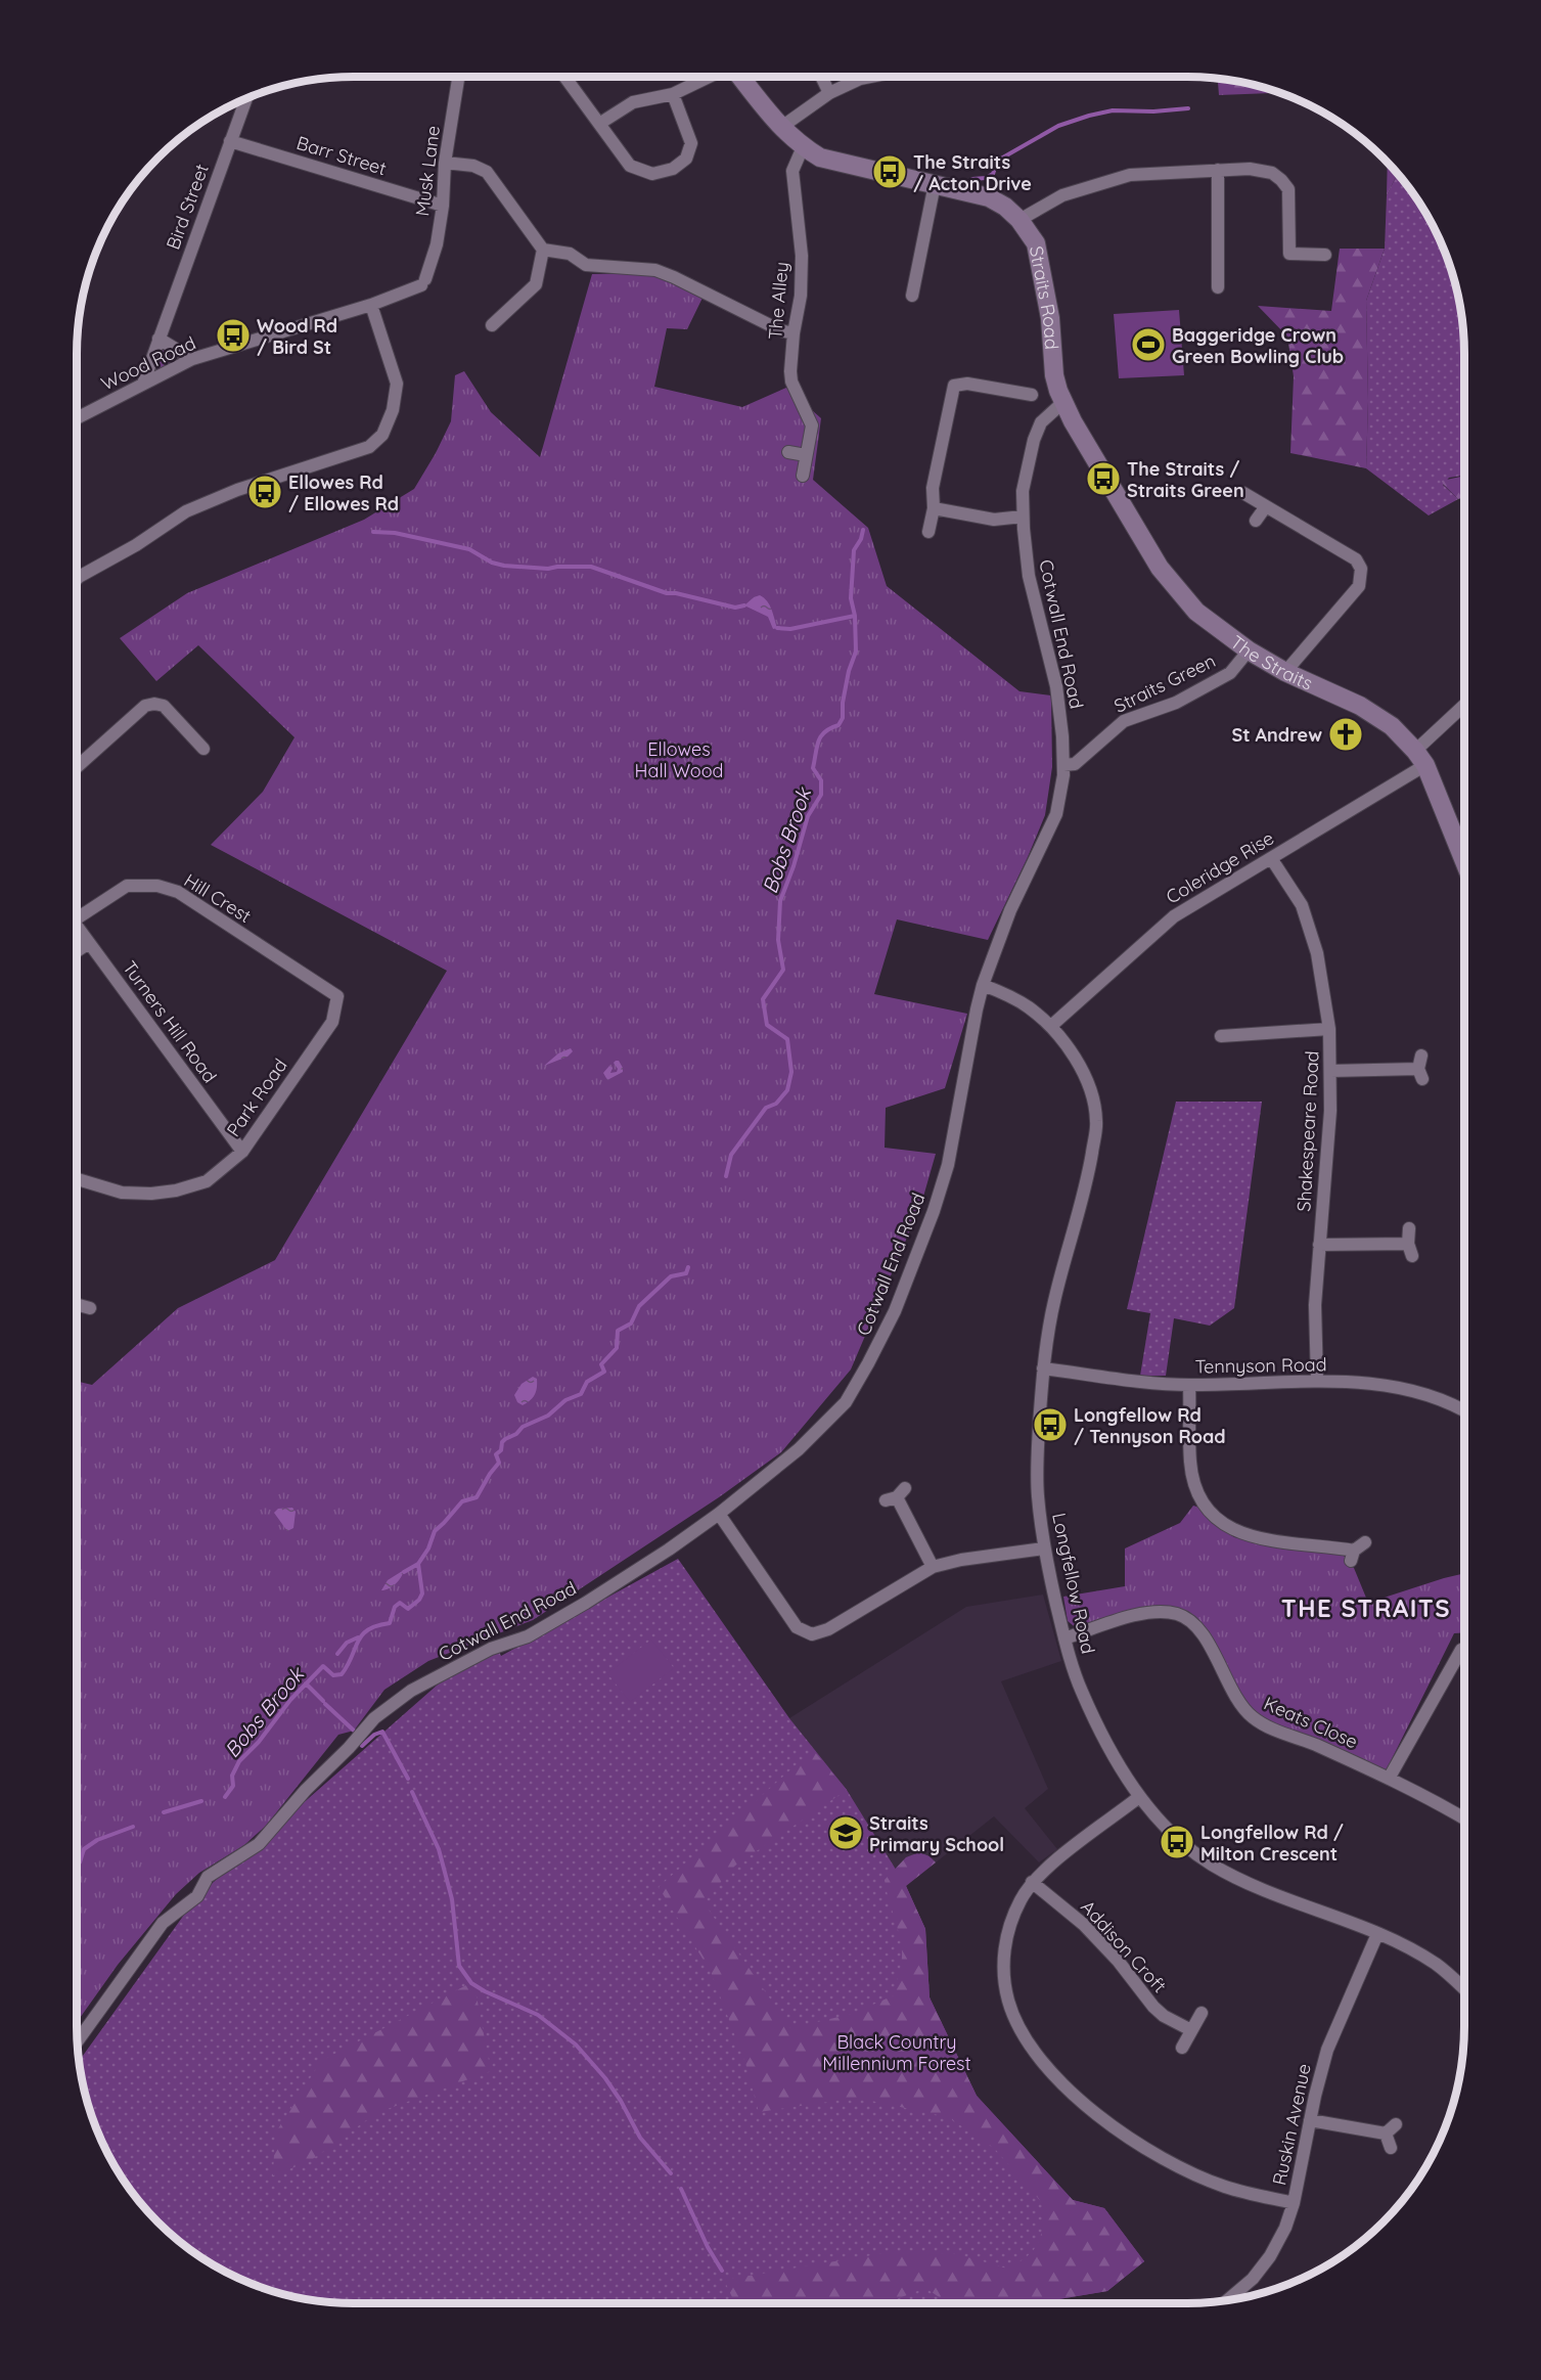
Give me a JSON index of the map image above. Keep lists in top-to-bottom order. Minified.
{"streets":{"street":["Barr Street","Musk Lane","Bird Street","Straits Road","The Alley","Wood Road","Cotwall End Road","The Straits","Straits Green","Coleridge Rise","Hill Crest","Turners Hill Road","Park Road","Shakespeare Road","Tennyson Road","Longfellow Road","Keats Close","Addison Croft","Ruskin Avenue"]},"crossings":[["Barr Street","Musk Lane"],["Barr Street","Bird Street"],["Musk Lane","Wood Road"],["Bird Street","Wood Road"],["Straits Road","The Alley"],["Straits Road","Cotwall End Road"],["Straits Road","The Straits"],["Cotwall End Road","Straits Green"],["Cotwall End Road","Longfellow Road"],["The Straits","Straits Green"],["The Straits","Coleridge Rise"],["Coleridge Rise","Shakespeare Road"],["Coleridge Rise","Longfellow Road"],["Hill Crest","Park Road"],["Turners Hill Road","Park Road"],["Shakespeare Road","Tennyson Road"],["Tennyson Road","Longfellow Road"],["Longfellow Road","Keats Close"],["Longfellow Road","Ruskin Avenue"]],"districts":["THE STRAITS"],"water":["Bobs Brook"],"parks":["Ellowes Hall Wood","Black Country Millennium Forest"],"places":{"bus stop":["The Straits / Acton Drive","Wood Rd / Bird St","The Straits / Straits Green","Ellowes Rd / Ellowes Rd","Longfellow Rd / Tennyson Road","Longfellow Rd / Milton Crescent"],"sports":["Baggeridge Crown Green Bowling Club"],"church":["St Andrew"],"school or university":["Straits Primary School"]}}
